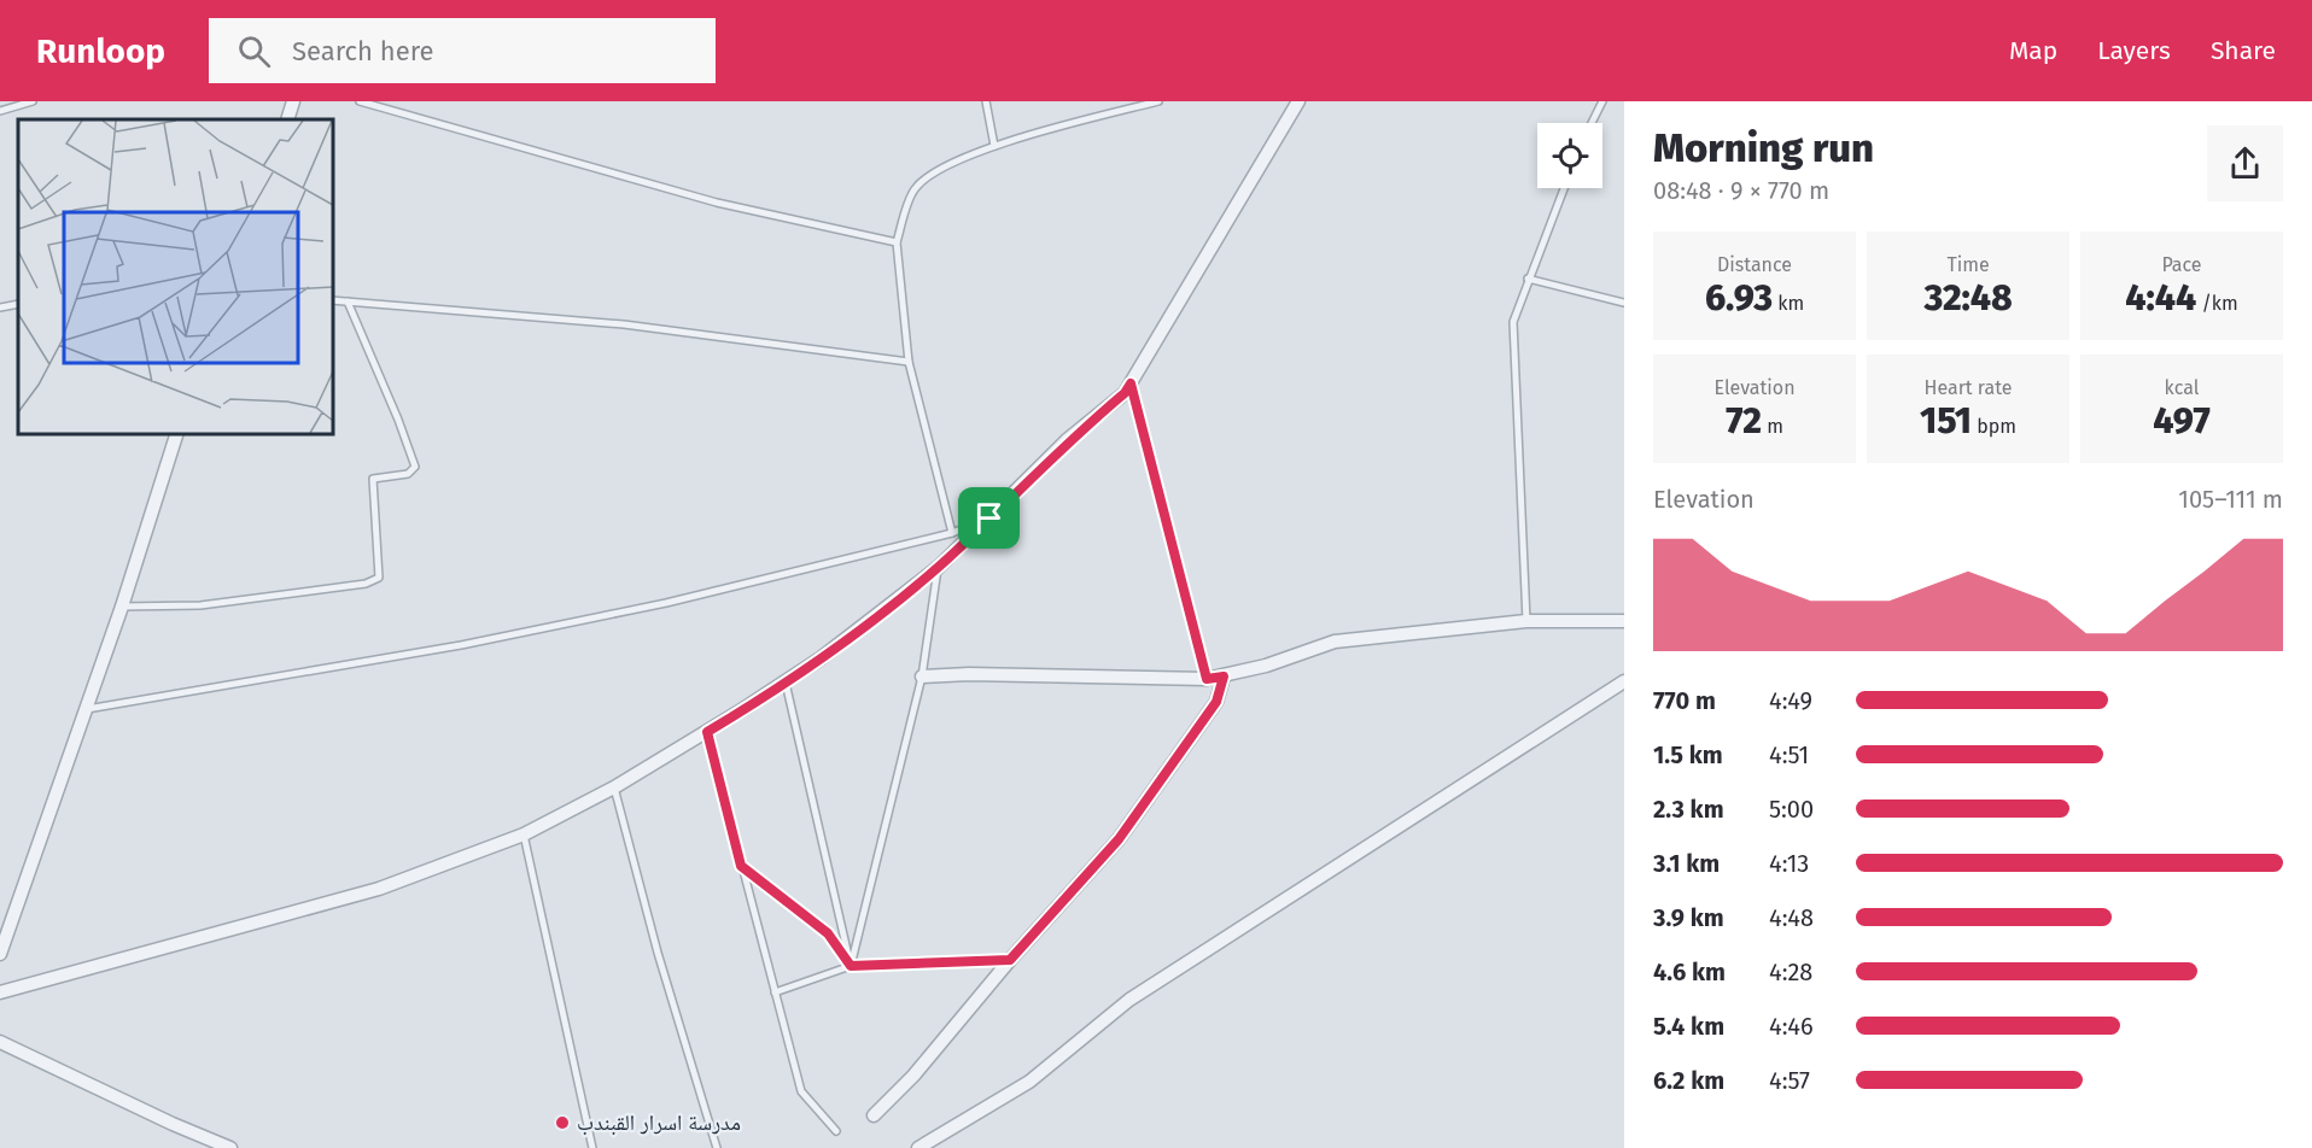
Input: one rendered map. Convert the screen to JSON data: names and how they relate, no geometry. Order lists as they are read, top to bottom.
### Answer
{
  "places": ["مدرسة اسرار القبندب"],
  "page": {
    "header": "Runloop",
    "search": "Search here",
    "nav": ["Map", "Layers", "Share"],
    "heading": ["Morning run", "08:48 · 9 × 770 m"],
    "stats": [
      ["Distance", "6.93 km"],
      ["Time", "32:48"],
      ["Pace", "4:44 /km"],
      ["Elevation", "72 m"],
      ["Heart rate", "151 bpm"],
      ["kcal", "497"]
    ],
    "chart": ["Elevation", "105–111 m"],
    "list": [
      {
        "name": "770 m",
        "note": "4:49"
      },
      {
        "name": "1.5 km",
        "note": "4:51"
      },
      {
        "name": "2.3 km",
        "note": "5:00"
      },
      {
        "name": "3.1 km",
        "note": "4:13"
      },
      {
        "name": "3.9 km",
        "note": "4:48"
      },
      {
        "name": "4.6 km",
        "note": "4:28"
      },
      {
        "name": "5.4 km",
        "note": "4:46"
      },
      {
        "name": "6.2 km",
        "note": "4:57"
      }
    ]
  }
}
